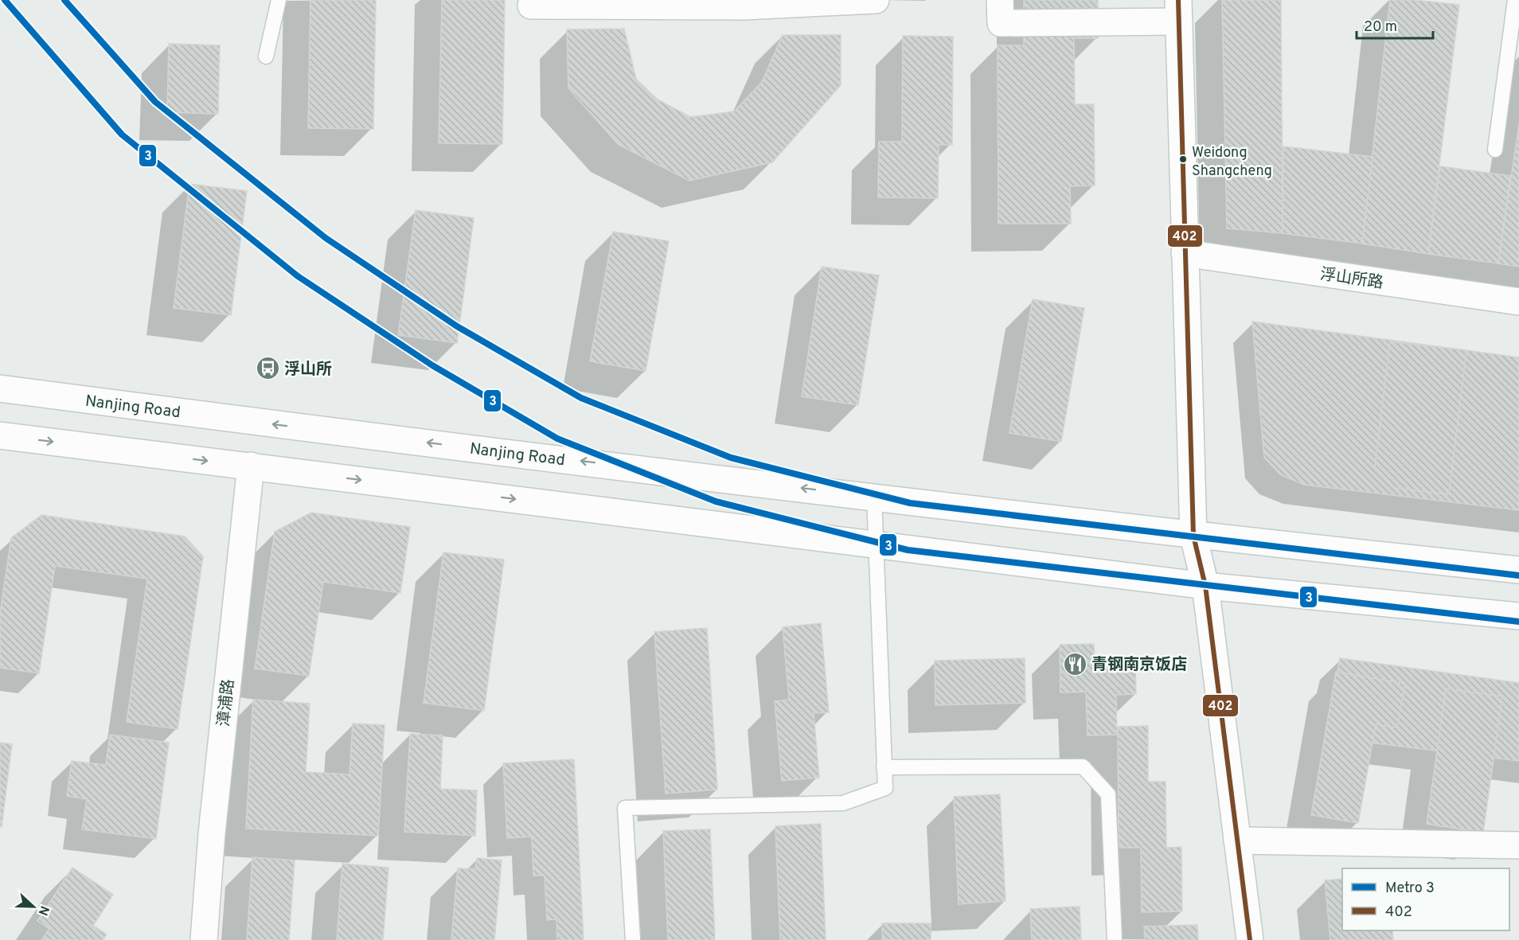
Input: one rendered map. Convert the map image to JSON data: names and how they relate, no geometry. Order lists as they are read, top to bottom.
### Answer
{
  "streets": {
    "main road": ["浮山所路", "Nanjing Road", "漳浦路"]
  },
  "places": {
    "other": ["Weidong Shangcheng"],
    "bus stop": ["浮山所"],
    "restaurant": ["青钢南京饭店"]
  },
  "lines": ["metro line 3", "transit line 402"],
  "legend": ["Metro 3", "402"],
  "scale_bar": "20 m",
  "north": "right"
}
